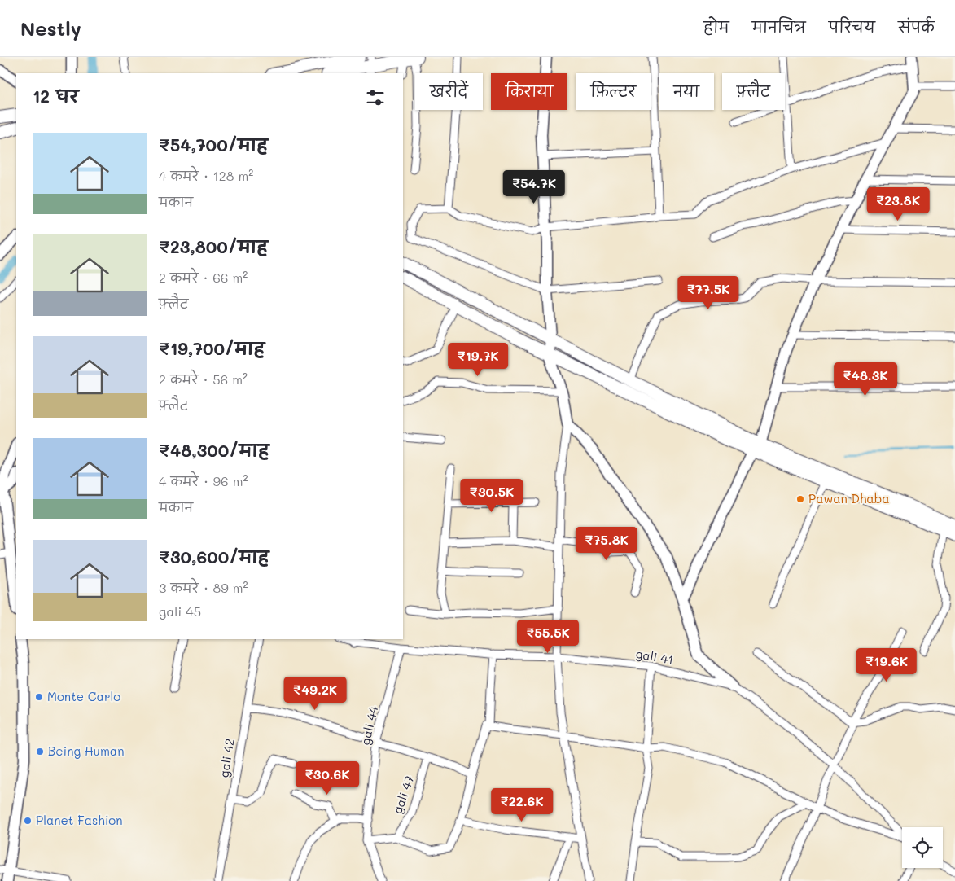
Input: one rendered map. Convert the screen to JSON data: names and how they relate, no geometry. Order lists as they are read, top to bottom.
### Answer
{
  "streets": {
    "street": [
      "gali 41",
      "gali 44",
      "gali 42",
      "gali 47"
    ]
  },
  "crossings": [
    ["gali 41", "gali 44"]
  ],
  "places": [
    "Pawan Dhaba",
    "Monte Carlo",
    "Being Human",
    "Planet Fashion"
  ],
  "page": {
    "header": "Nestly",
    "nav": [
      "होम",
      "मानचित्र",
      "परिचय",
      "संपर्क"
    ],
    "chip": [
      "खरीदें",
      "किराया",
      "फ़िल्टर",
      "नया",
      "फ़्लैट"
    ],
    "heading": "12 घर",
    "list": [
      {
        "name": "₹54,700/माह",
        "note": "4 कमरे · 128 m² · मकान"
      },
      {
        "name": "₹23,800/माह",
        "note": "2 कमरे · 66 m² · फ़्लैट"
      },
      {
        "name": "₹19,700/माह",
        "note": "2 कमरे · 56 m² · फ़्लैट"
      },
      {
        "name": "₹48,300/माह",
        "note": "4 कमरे · 96 m² · मकान"
      },
      {
        "name": "₹30,600/माह",
        "note": "3 कमरे · 89 m² · gali 45"
      }
    ],
    "price": [
      "₹54.7K",
      "₹23.8K",
      "₹77.5K",
      "₹19.7K",
      "₹48.3K",
      "₹30.5K",
      "₹75.8K",
      "₹55.5K",
      "₹19.6K",
      "₹49.2K",
      "₹30.6K",
      "₹22.6K"
    ]
  }
}
